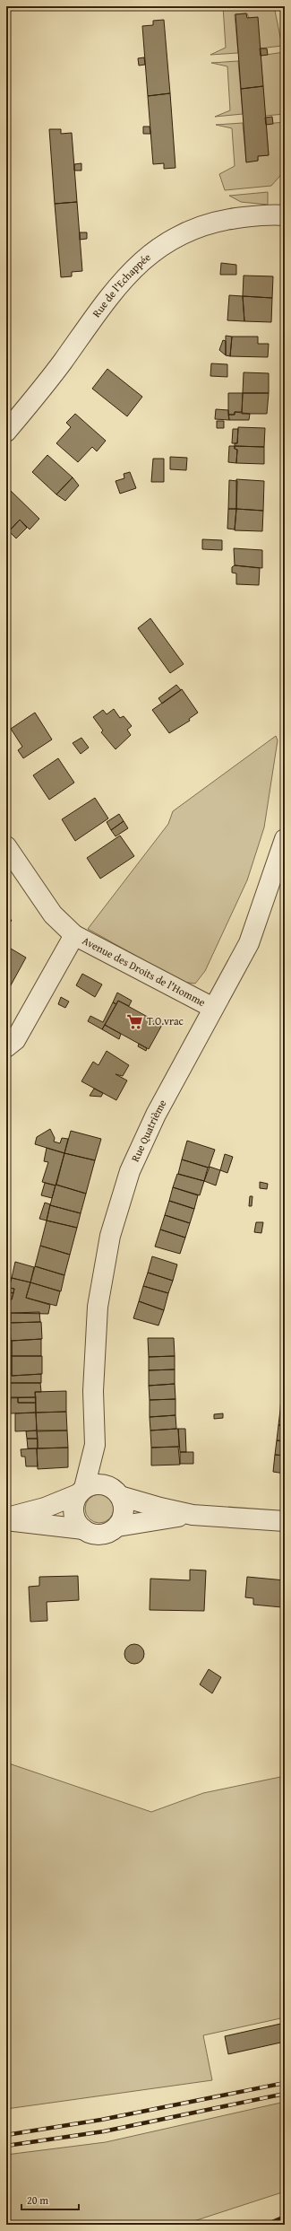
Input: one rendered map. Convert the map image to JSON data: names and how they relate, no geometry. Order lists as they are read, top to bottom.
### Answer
{
  "streets": {
    "street": ["Rue de l'Echappée", "Avenue des Droits de l'Homme", "Rue Quatrième"]
  },
  "crossings": [
    ["Avenue des Droits de l'Homme", "Rue Quatrième"]
  ],
  "places": {
    "supermarket": ["T.O.vrac"]
  },
  "scale_bar": "20 m"
}
